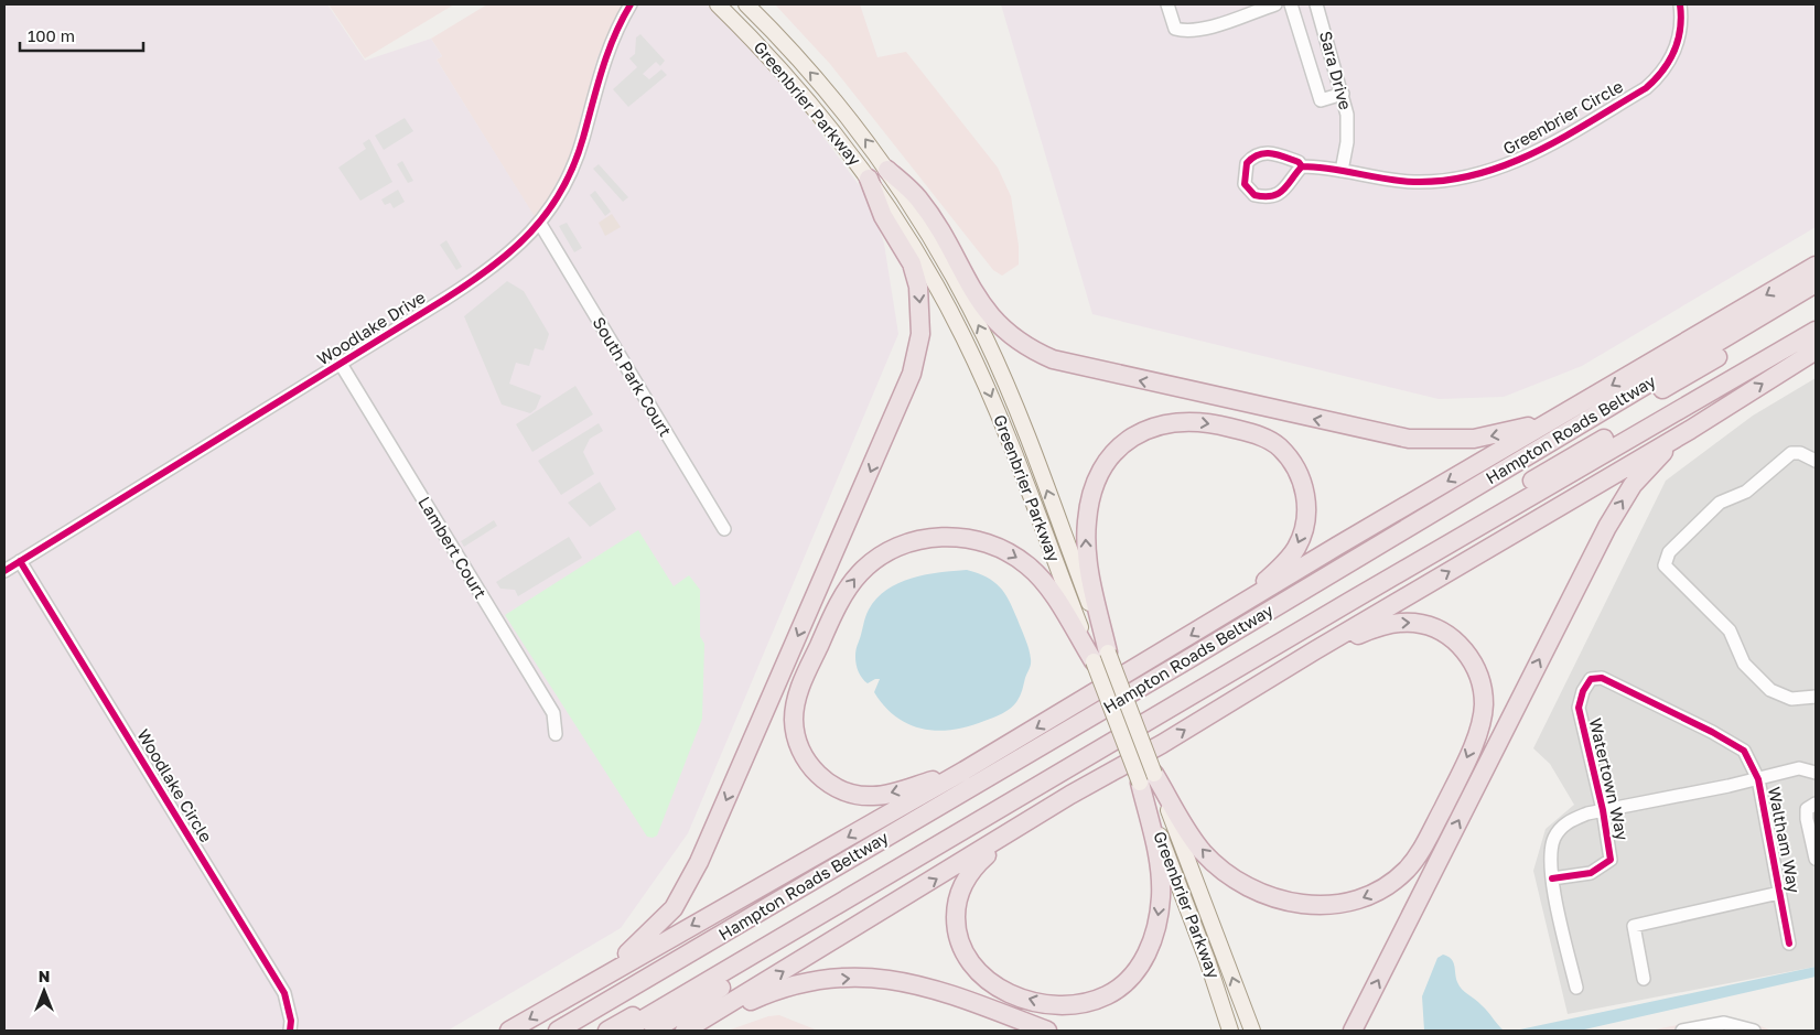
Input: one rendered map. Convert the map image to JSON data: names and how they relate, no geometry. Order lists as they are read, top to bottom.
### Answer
{
  "streets": {
    "highway": ["Hampton Roads Beltway"],
    "main road": ["Greenbrier Parkway"],
    "street": [
      "Sara Drive",
      "Greenbrier Circle",
      "Woodlake Drive",
      "South Park Court",
      "Lambert Court",
      "Watertown Way",
      "Woodlake Circle",
      "Waltham Way"
    ]
  },
  "crossings": [
    ["Sara Drive", "Greenbrier Circle"],
    ["Woodlake Drive", "South Park Court"],
    ["Woodlake Drive", "Lambert Court"],
    ["Woodlake Drive", "Woodlake Circle"],
    ["Watertown Way", "Waltham Way"]
  ],
  "scale_bar": "100 m",
  "north": "top"
}
